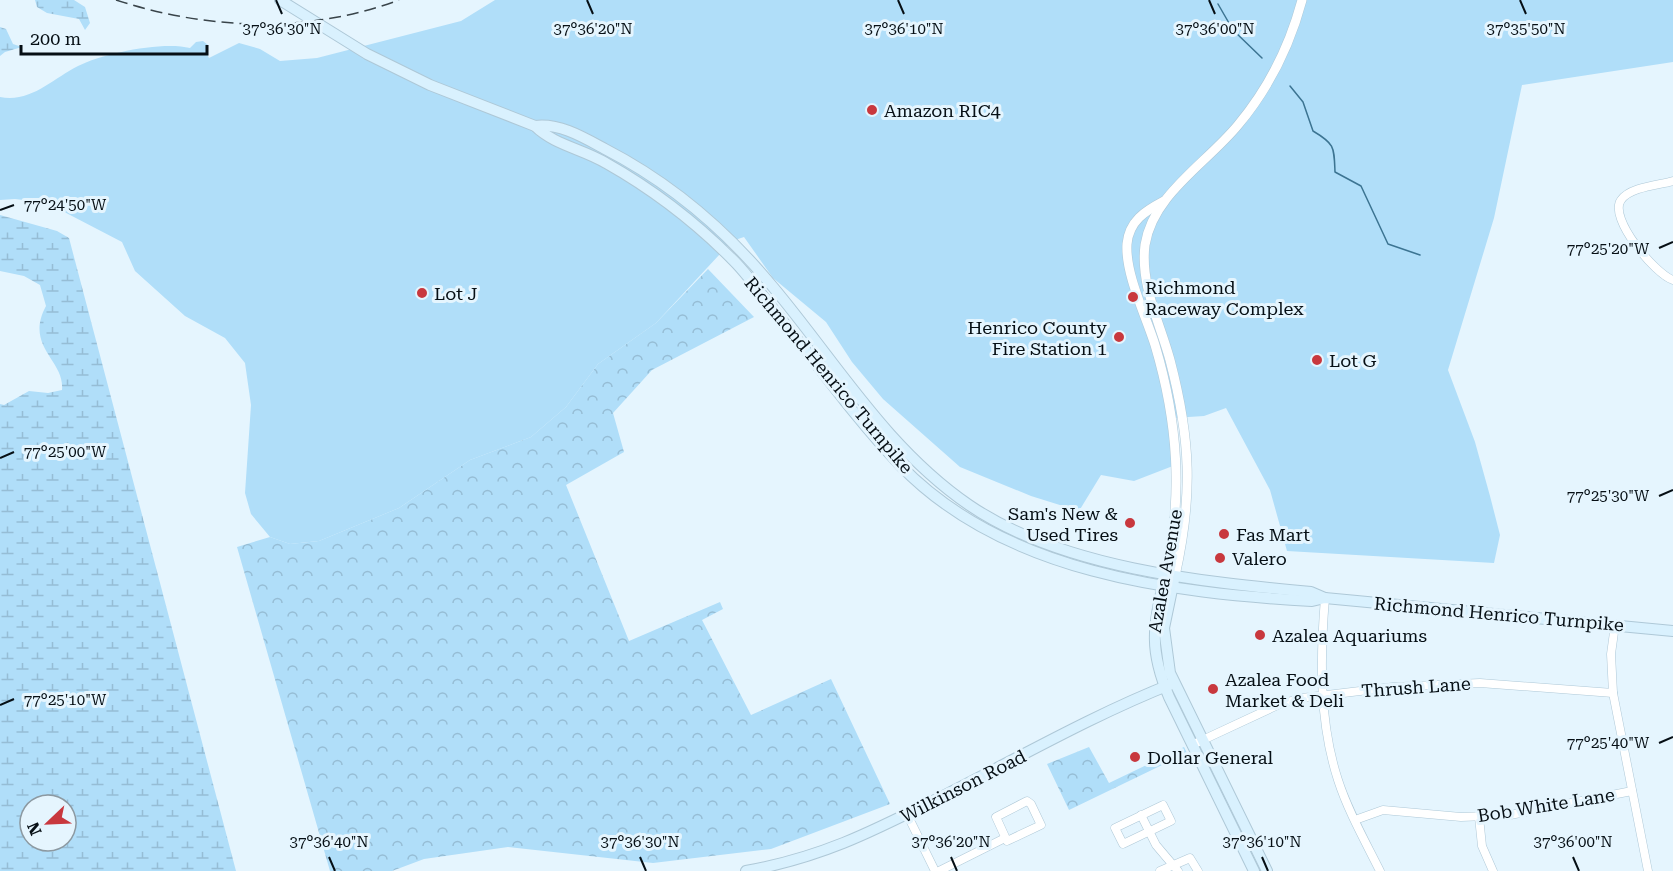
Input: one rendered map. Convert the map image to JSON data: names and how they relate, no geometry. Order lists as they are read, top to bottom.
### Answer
{
  "streets": {
    "main road": ["Richmond Henrico Turnpike", "Azalea Avenue", "Wilkinson Road"],
    "street": ["Thrush Lane", "Bob White Lane"]
  },
  "crossings": [
    ["Richmond Henrico Turnpike", "Azalea Avenue"],
    ["Azalea Avenue", "Thrush Lane"],
    ["Azalea Avenue", "Wilkinson Road"]
  ],
  "places": [
    "Amazon RIC4",
    "Lot J",
    "Richmond Raceway Complex",
    "Henrico County Fire Station 1",
    "Lot G",
    "Sam's New & Used Tires",
    "Fas Mart",
    "Valero",
    "Azalea Aquariums",
    "Azalea Food Market & Deli",
    "Dollar General"
  ],
  "scale_bar": "200 m",
  "north": "bottom left",
  "coordinates": [
    "37°36'30\"N",
    "37°36'20\"N",
    "37°36'10\"N",
    "37°36'00\"N",
    "37°35'50\"N",
    "77°24'50\"W",
    "77°25'20\"W",
    "77°25'00\"W",
    "77°25'30\"W",
    "77°25'10\"W",
    "77°25'40\"W",
    "37°36'40\"N"
  ]
}
